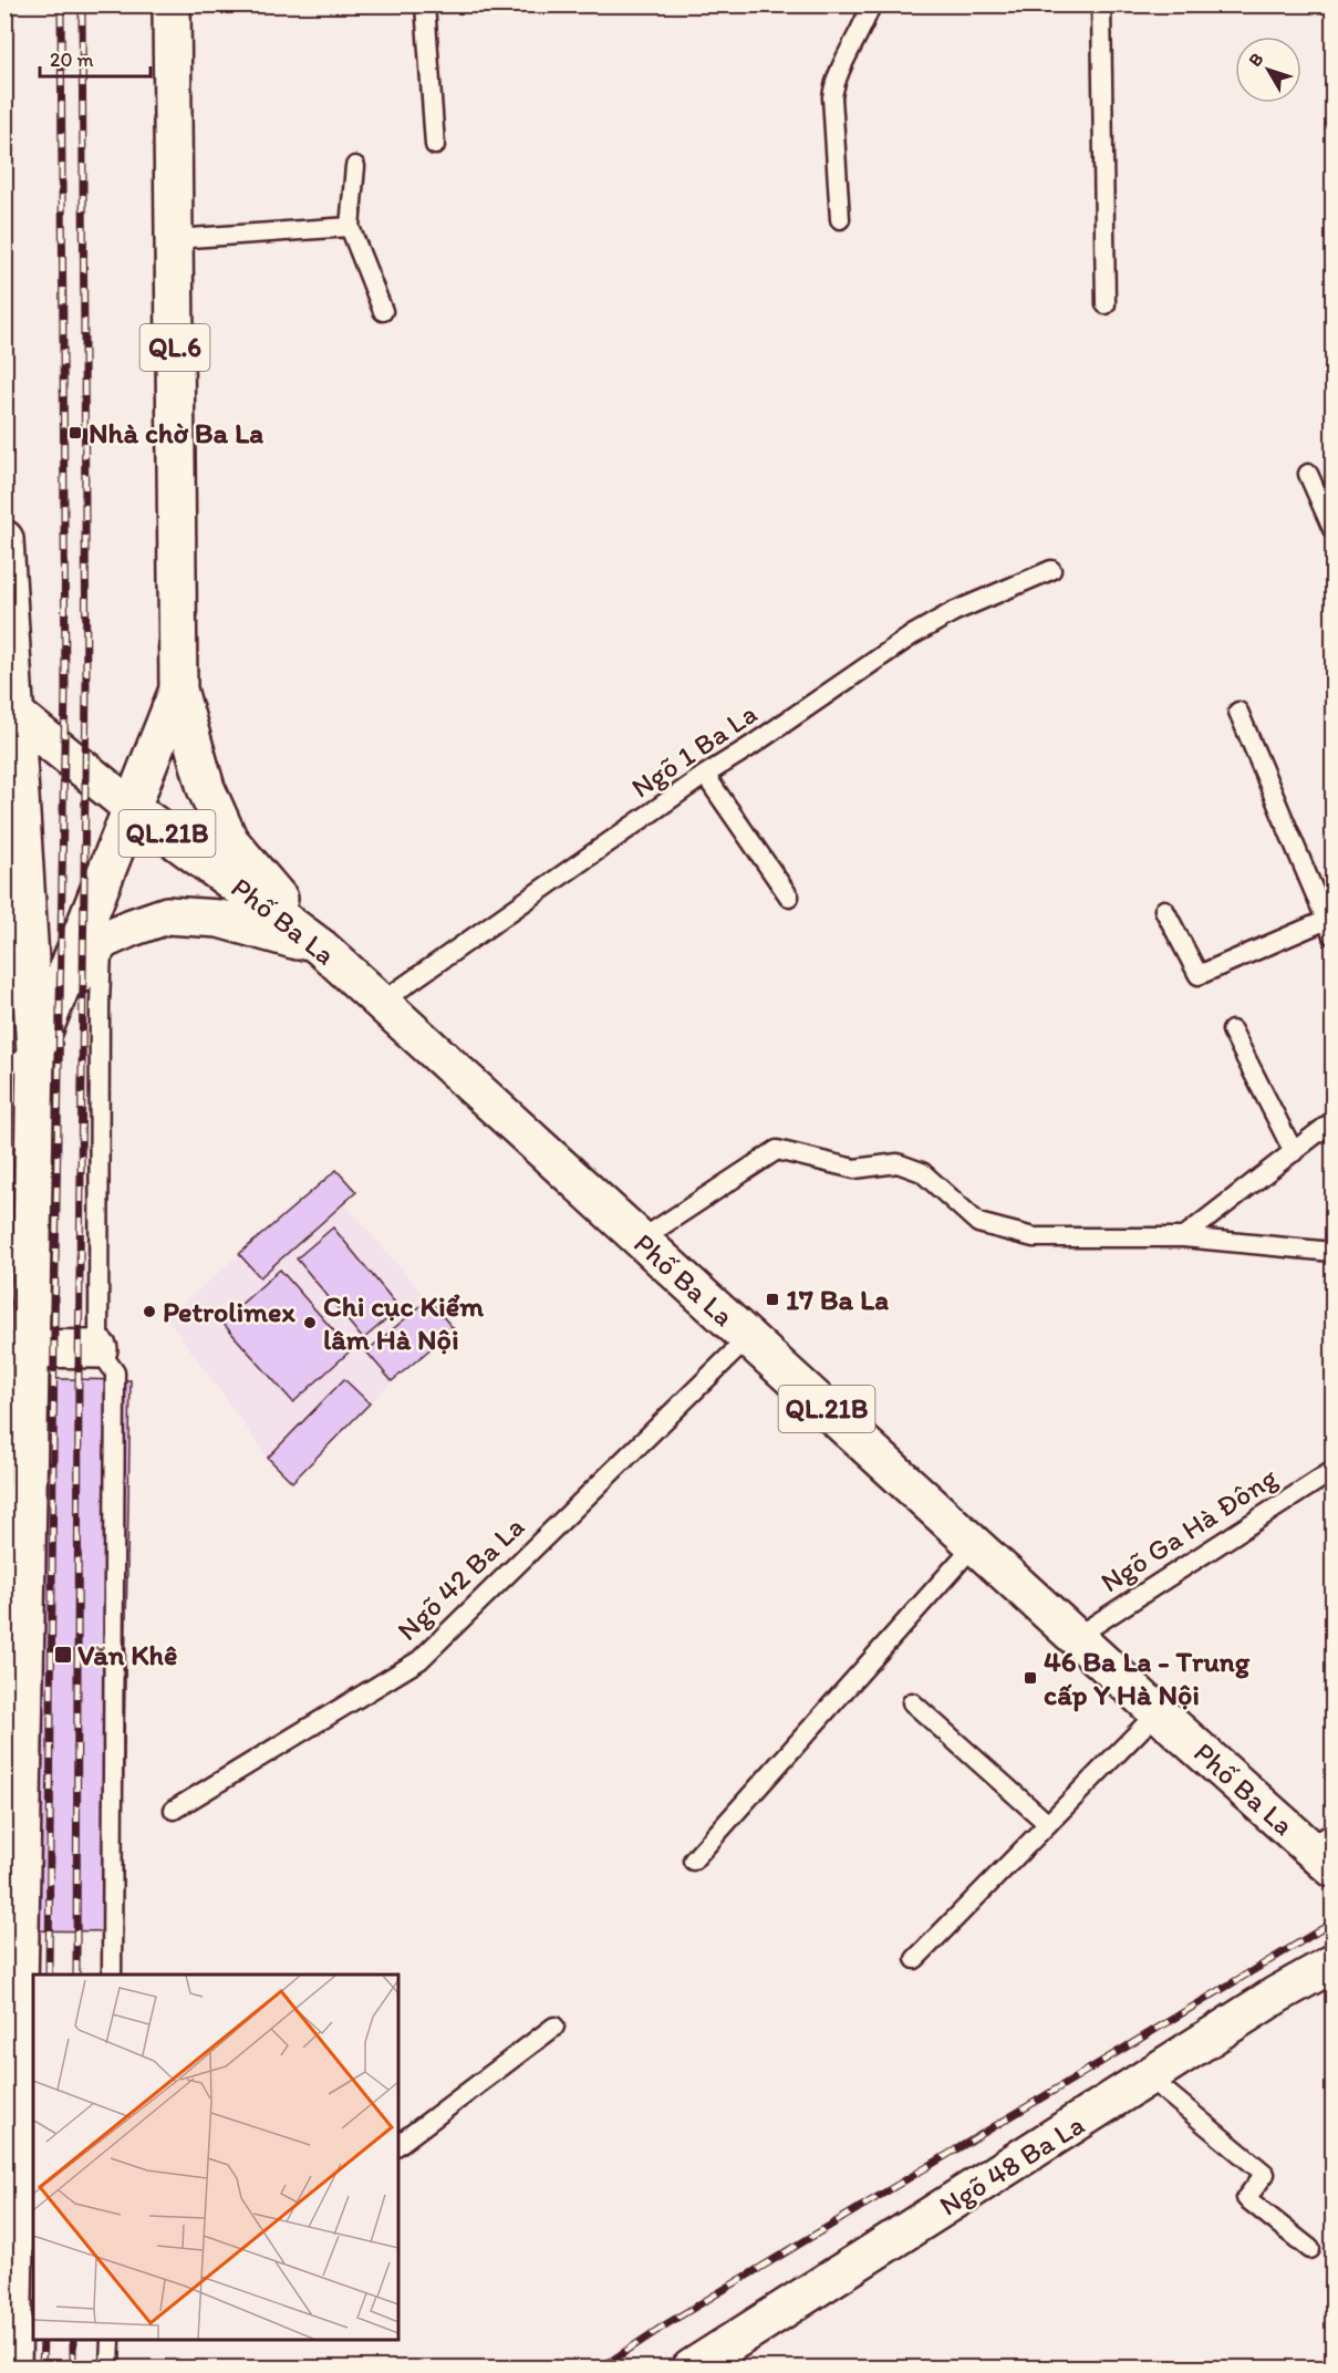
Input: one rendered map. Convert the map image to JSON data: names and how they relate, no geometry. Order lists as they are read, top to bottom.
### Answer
{
  "streets": {
    "main road": [
      "QL.6",
      "QL.21B",
      "Phố Ba La",
      "Ngõ 48 Ba La"
    ],
    "lane": ["Ngõ 1 Ba La", "Ngõ Ga Hà Đông", "Ngõ 42 Ba La"]
  },
  "crossings": [
    ["QL.6", "Phố Ba La"],
    ["Ngõ 1 Ba La", "Phố Ba La"],
    ["Phố Ba La", "Ngõ Ga Hà Đông"],
    ["Phố Ba La", "Ngõ 42 Ba La"]
  ],
  "places": {
    "transit": [
      "Nhà chờ Ba La",
      "17 Ba La",
      "Văn Khê",
      "46 Ba La - Trung cấp Y Hà Nội"
    ],
    "other": ["Petrolimex", "Chi cục Kiểm lâm Hà Nội"]
  },
  "scale_bar": "20 m",
  "north": "top left"
}
